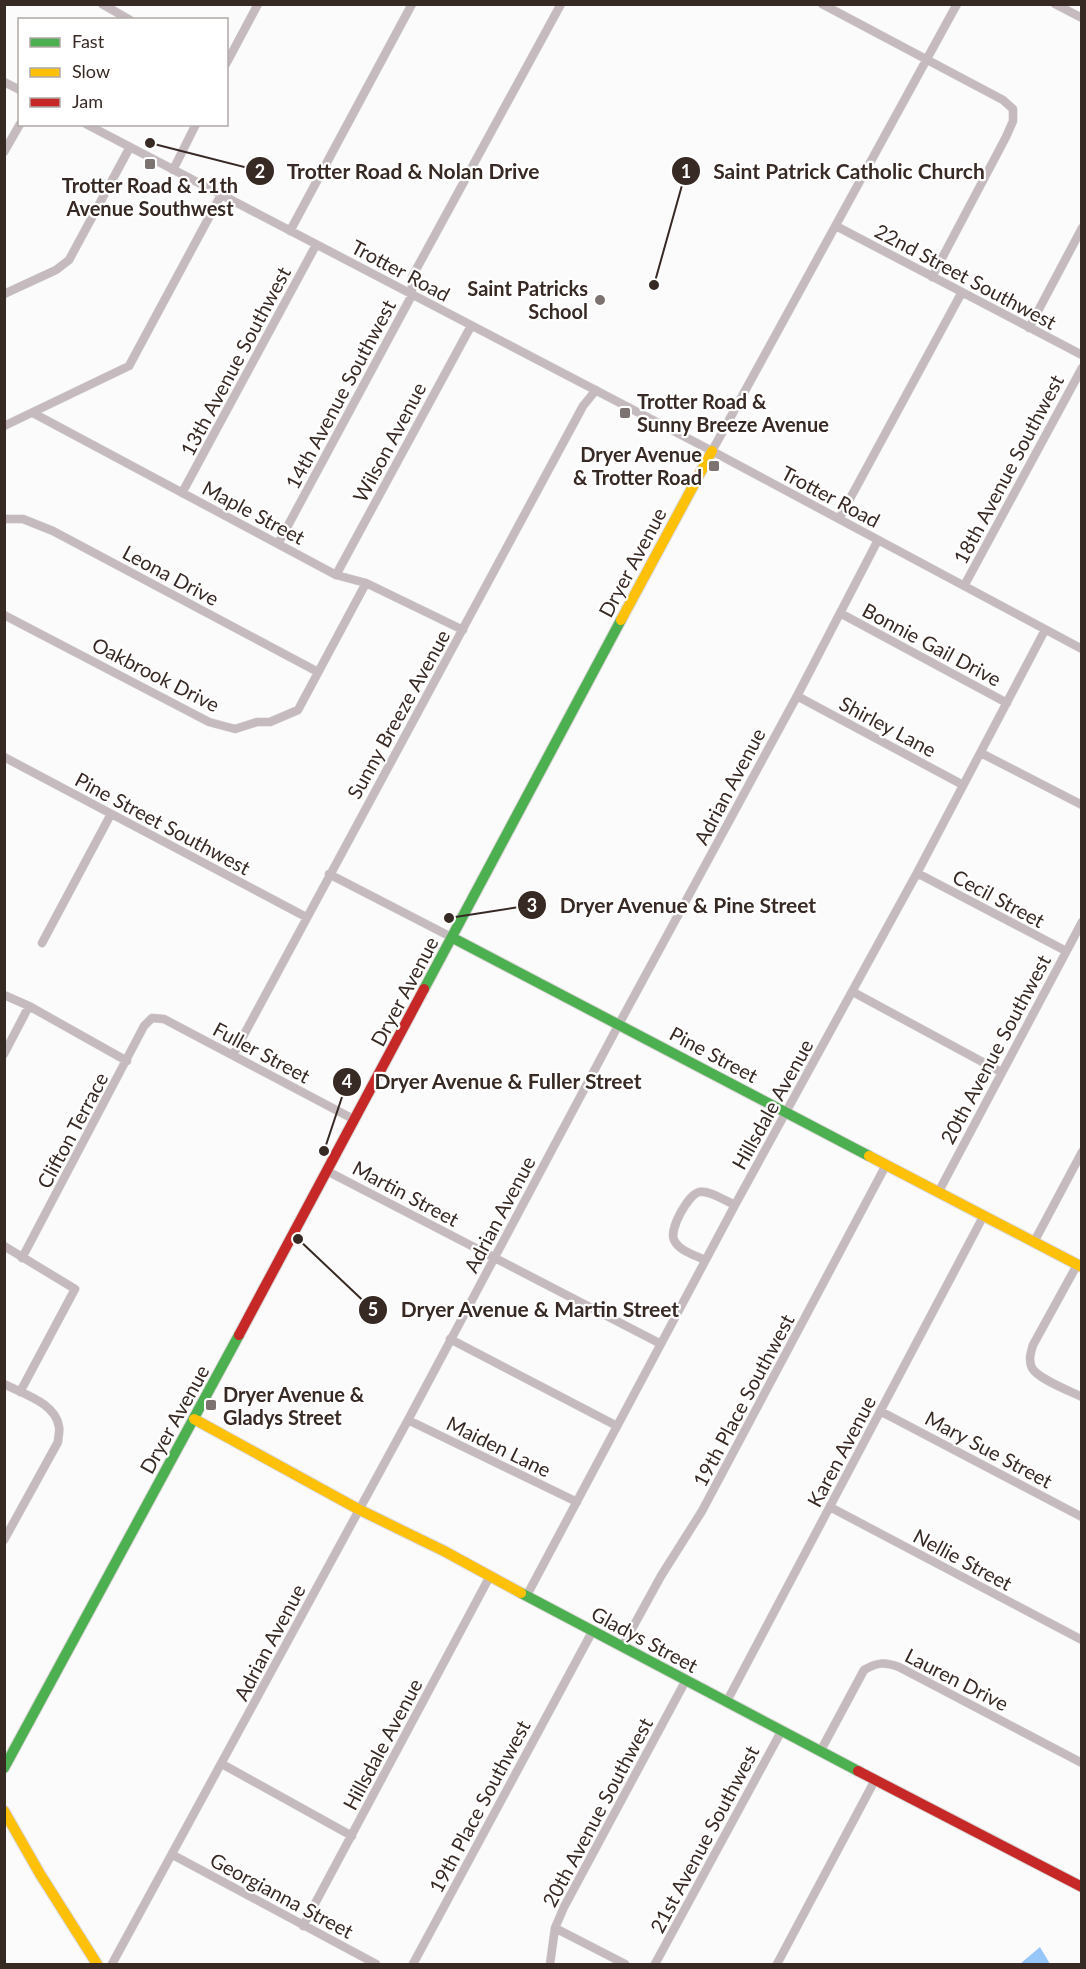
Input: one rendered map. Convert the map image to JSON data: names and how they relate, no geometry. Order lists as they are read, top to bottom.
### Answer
{
  "streets": {
    "street": [
      "Trotter Road",
      "22nd Street Southwest",
      "13th Avenue Southwest",
      "14th Avenue Southwest",
      "Wilson Avenue",
      "18th Avenue Southwest",
      "Maple Street",
      "Dryer Avenue",
      "Leona Drive",
      "Bonnie Gail Drive",
      "Oakbrook Drive",
      "Sunny Breeze Avenue",
      "Shirley Lane",
      "Adrian Avenue",
      "Pine Street Southwest",
      "Cecil Street",
      "20th Avenue Southwest",
      "Fuller Street",
      "Pine Street",
      "Hillsdale Avenue",
      "Clifton Terrace",
      "Martin Street",
      "19th Place Southwest",
      "Maiden Lane",
      "Mary Sue Street",
      "Karen Avenue",
      "Nellie Street",
      "Gladys Street",
      "Lauren Drive",
      "21st Avenue Southwest",
      "Georgianna Street"
    ]
  },
  "crossings": [
    ["Trotter Road", "13th Avenue Southwest"],
    ["Trotter Road", "14th Avenue Southwest"],
    ["Trotter Road", "Wilson Avenue"],
    ["Trotter Road", "18th Avenue Southwest"],
    ["Trotter Road", "Dryer Avenue"],
    ["Trotter Road", "Sunny Breeze Avenue"],
    ["Trotter Road", "Adrian Avenue"],
    ["Trotter Road", "Hillsdale Avenue"],
    ["13th Avenue Southwest", "Maple Street"],
    ["14th Avenue Southwest", "Maple Street"],
    ["Wilson Avenue", "Maple Street"],
    ["Maple Street", "Oakbrook Drive"],
    ["Maple Street", "Sunny Breeze Avenue"],
    ["Dryer Avenue", "Fuller Street"],
    ["Dryer Avenue", "Pine Street"],
    ["Dryer Avenue", "Martin Street"],
    ["Dryer Avenue", "Gladys Street"],
    ["Leona Drive", "Oakbrook Drive"],
    ["Bonnie Gail Drive", "Adrian Avenue"],
    ["Bonnie Gail Drive", "Hillsdale Avenue"],
    ["Sunny Breeze Avenue", "Pine Street Southwest"],
    ["Sunny Breeze Avenue", "Fuller Street"],
    ["Sunny Breeze Avenue", "Pine Street"],
    ["Shirley Lane", "Adrian Avenue"],
    ["Shirley Lane", "Hillsdale Avenue"],
    ["Adrian Avenue", "Pine Street"],
    ["Adrian Avenue", "Martin Street"],
    ["Adrian Avenue", "Maiden Lane"],
    ["Adrian Avenue", "Gladys Street"],
    ["Adrian Avenue", "Georgianna Street"],
    ["Cecil Street", "20th Avenue Southwest"],
    ["Cecil Street", "Hillsdale Avenue"],
    ["20th Avenue Southwest", "Pine Street"],
    ["20th Avenue Southwest", "Gladys Street"],
    ["Fuller Street", "Clifton Terrace"],
    ["Pine Street", "Hillsdale Avenue"],
    ["Pine Street", "19th Place Southwest"],
    ["Pine Street", "Karen Avenue"],
    ["Hillsdale Avenue", "Martin Street"],
    ["Hillsdale Avenue", "Maiden Lane"],
    ["Hillsdale Avenue", "Gladys Street"],
    ["Hillsdale Avenue", "Georgianna Street"],
    ["19th Place Southwest", "Gladys Street"],
    ["Mary Sue Street", "Karen Avenue"],
    ["Karen Avenue", "Nellie Street"],
    ["Karen Avenue", "Gladys Street"],
    ["Gladys Street", "Lauren Drive"],
    ["Gladys Street", "21st Avenue Southwest"]
  ],
  "places": {
    "other": [
      "Trotter Road & Nolan Drive",
      "Saint Patrick Catholic Church",
      "Saint Patricks School",
      "Dryer Avenue & Pine Street",
      "Dryer Avenue & Fuller Street",
      "Dryer Avenue & Martin Street"
    ],
    "transit": [
      "Trotter Road & 11th Avenue Southwest",
      "Trotter Road & Sunny Breeze Avenue",
      "Dryer Avenue & Trotter Road",
      "Dryer Avenue & Gladys Street"
    ]
  },
  "legend": ["Fast", "Slow", "Jam"]
}
